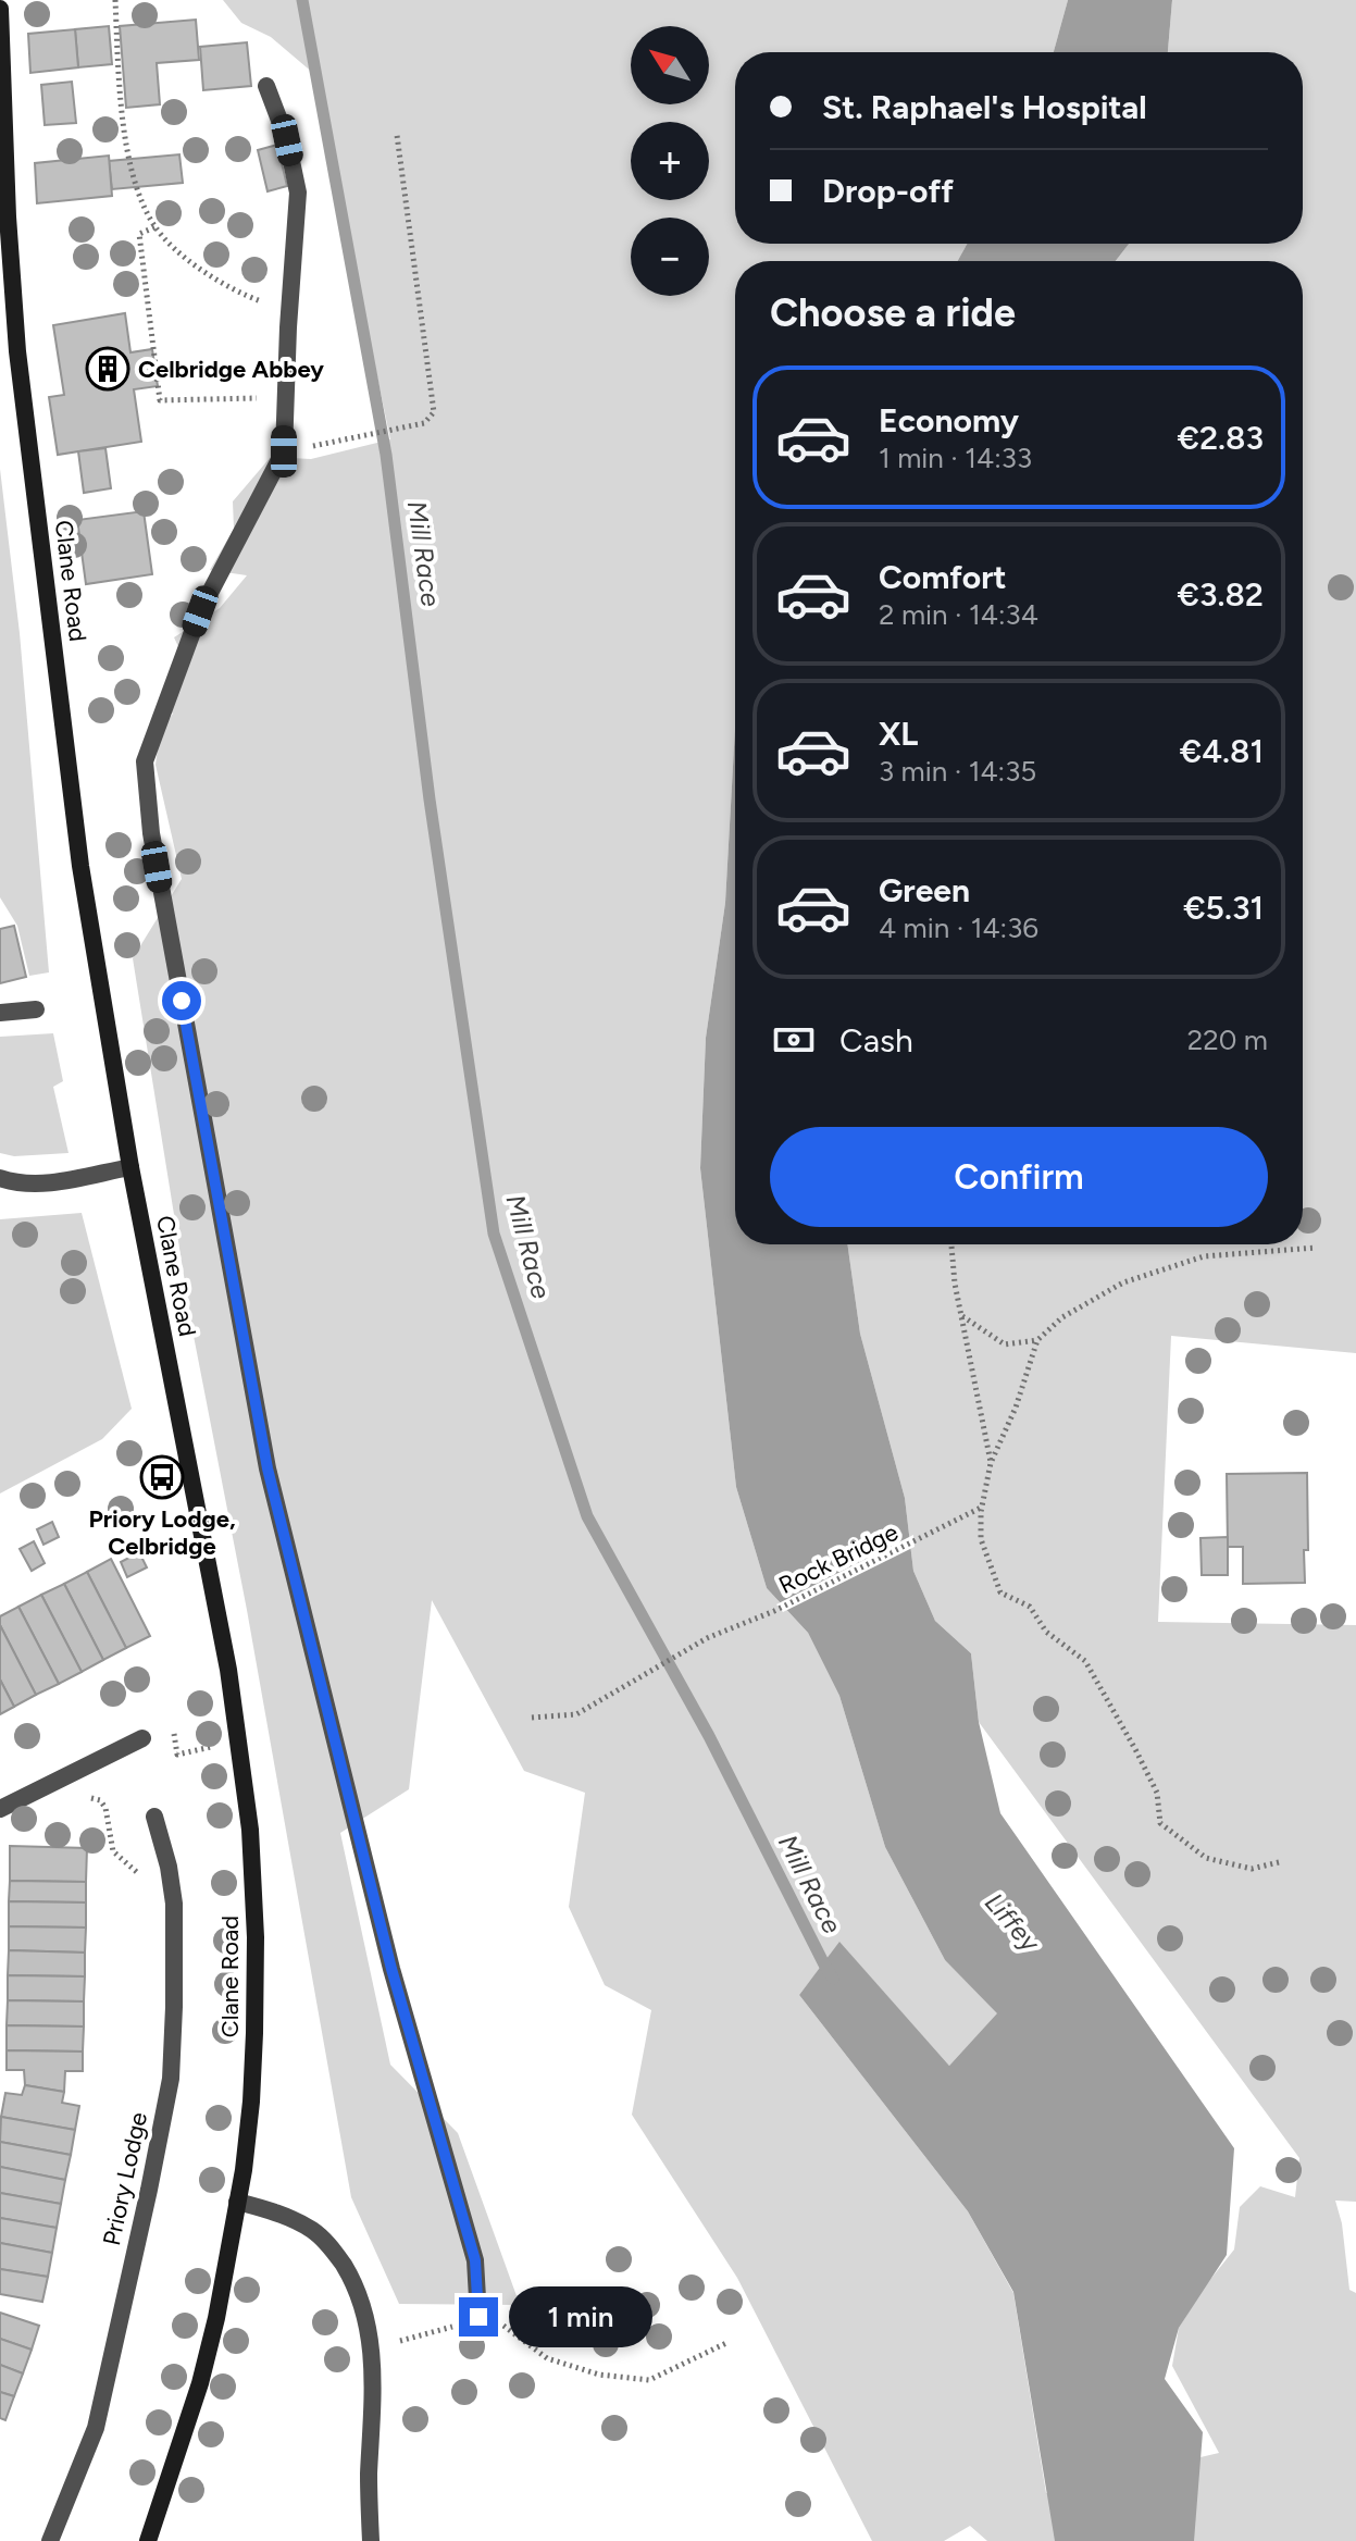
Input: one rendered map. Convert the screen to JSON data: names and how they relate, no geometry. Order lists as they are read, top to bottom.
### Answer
{
  "streets": {
    "main road": ["Clane Road"],
    "street": ["Priory Lodge"],
    "path": ["Rock Bridge"]
  },
  "water": ["Mill Race", "Liffey"],
  "places": {
    "building": ["Celbridge Abbey"],
    "bus stop": ["Priory Lodge, Celbridge"]
  },
  "north": "top left",
  "page": {
    "map_buttons": ["+", "−"],
    "banner": ["St. Raphael's Hospital", "Drop-off"],
    "heading": "Choose a ride",
    "list": [
      {
        "name": "Economy",
        "note": "1 min · 14:33",
        "value": "€2.83"
      },
      {
        "name": "Comfort",
        "note": "2 min · 14:34",
        "value": "€3.82"
      },
      {
        "name": "XL",
        "note": "3 min · 14:35",
        "value": "€4.81"
      },
      {
        "name": "Green",
        "note": "4 min · 14:36",
        "value": "€5.31"
      }
    ],
    "pay": ["Cash", "220 m"],
    "buttons": "Confirm",
    "bubble": "1 min"
  }
}
